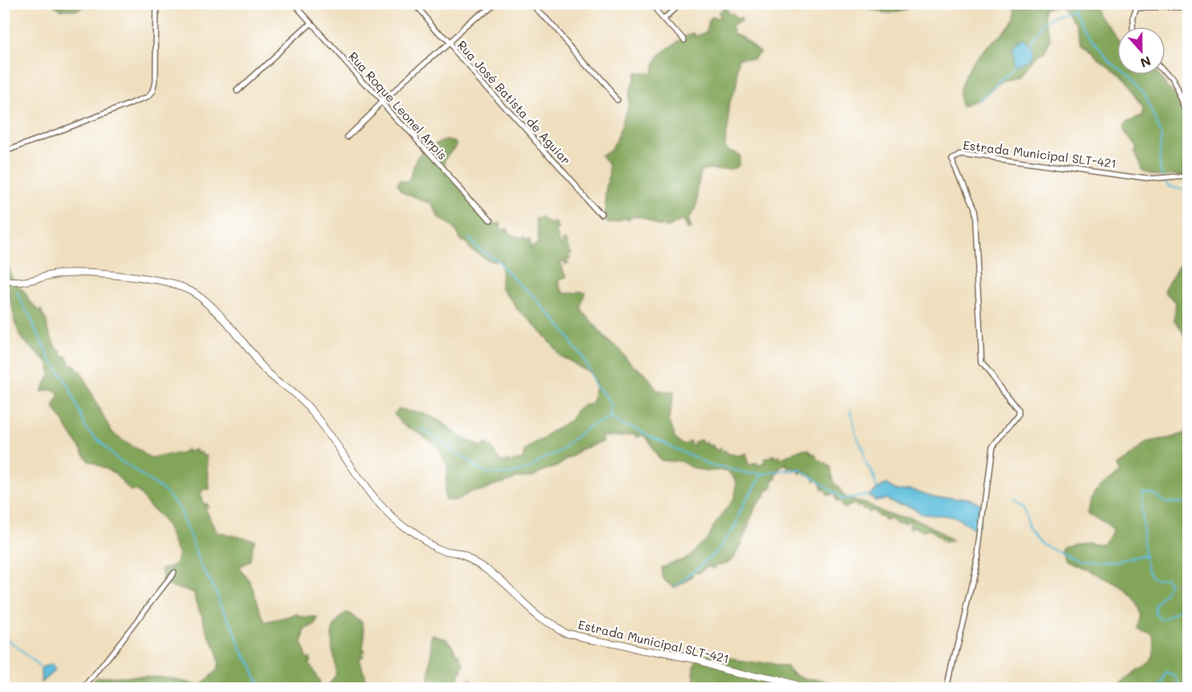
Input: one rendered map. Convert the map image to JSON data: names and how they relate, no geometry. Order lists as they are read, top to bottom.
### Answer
{
  "streets": {
    "street": ["Rua José Batista de Aguiar", "Rua Roque Leonel Arpis", "Estrada Municipal SLT-421"]
  },
  "north": "bottom"
}
